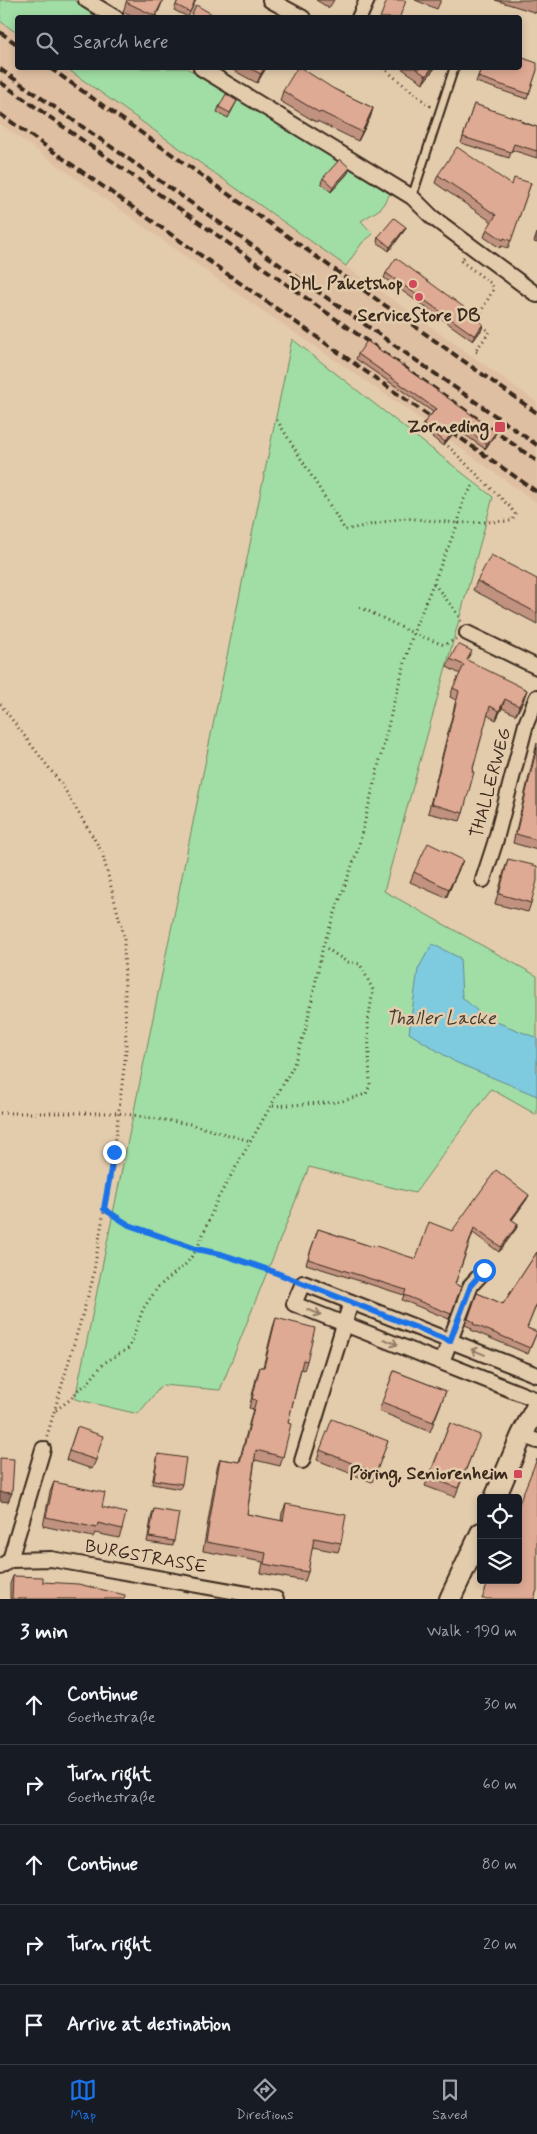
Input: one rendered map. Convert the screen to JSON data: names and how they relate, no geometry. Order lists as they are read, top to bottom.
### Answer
{
  "streets": {
    "street": ["THALLERWEG", "BURGSTRASSE"]
  },
  "water": ["Thaller Lacke"],
  "places": {
    "other": ["DHL Paketshop", "ServiceStore DB"],
    "transit": ["Zorneding", "Pöring, Seniorenheim"]
  },
  "page": {
    "search": "Search here",
    "heading": ["3 min", "Walk · 190 m"],
    "list": [
      ["Continue", "Goethestraße", "30 m"],
      ["Turn right", "Goethestraße", "60 m"],
      ["Continue", "80 m"],
      ["Turn right", "20 m"],
      "Arrive at destination"
    ],
    "nav": ["Map", "Directions", "Saved"]
  }
}
